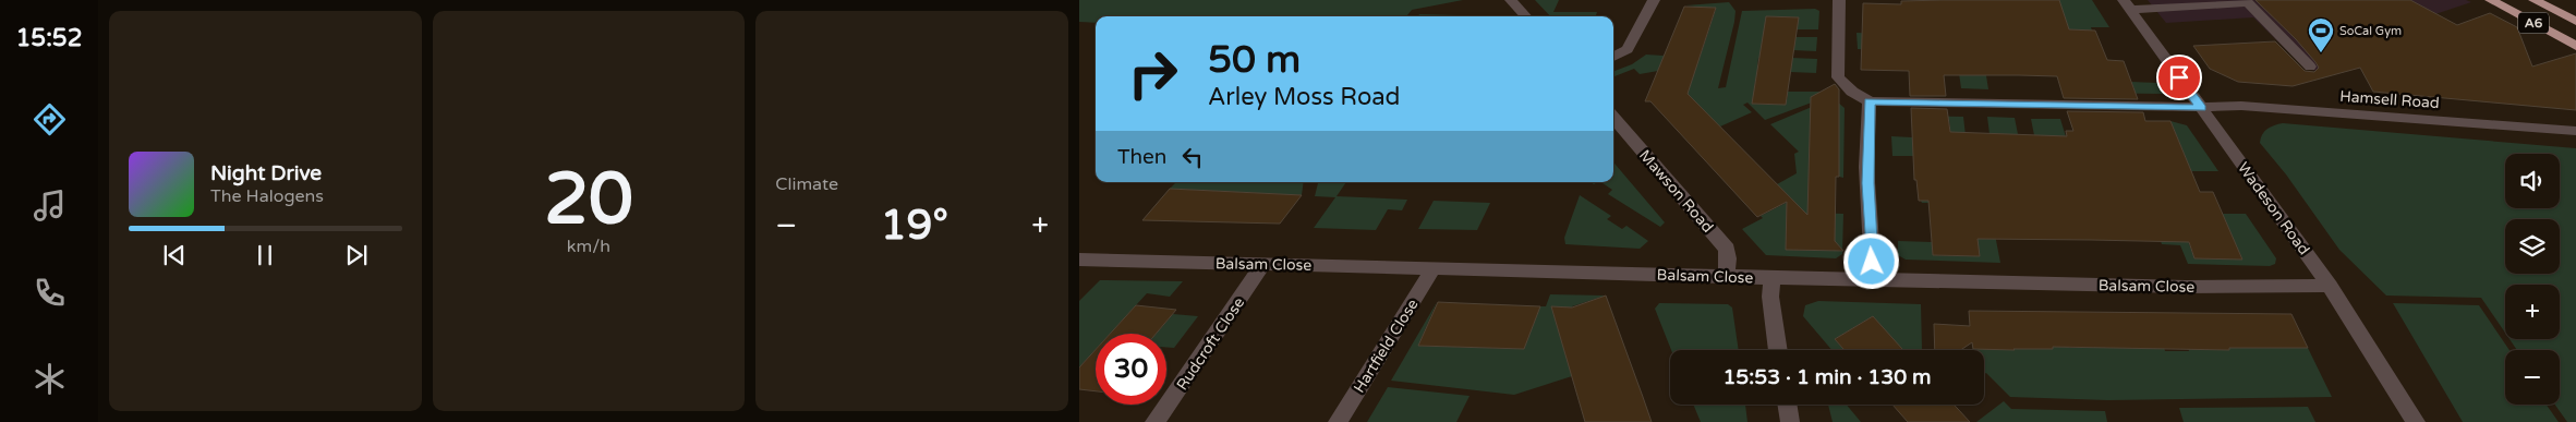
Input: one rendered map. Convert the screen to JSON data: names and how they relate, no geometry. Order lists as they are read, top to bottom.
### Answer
{
  "streets": {
    "highway": ["A6"],
    "street": [
      "Hamsell Road",
      "Mawson Road",
      "Wadeson Road",
      "Balsam Close",
      "Rudcroft Close",
      "Hartfield Close"
    ]
  },
  "crossings": [
    ["Hamsell Road", "Wadeson Road"],
    ["Mawson Road", "Balsam Close"],
    ["Wadeson Road", "Balsam Close"],
    ["Balsam Close", "Rudcroft Close"],
    ["Balsam Close", "Hartfield Close"]
  ],
  "places": {
    "sports": ["SoCal Gym"]
  },
  "page": {
    "tabs": "15:52",
    "tile": [
      ["20", "km/h"],
      "Climate"
    ],
    "turn": ["50 m", "Arley Moss Road"],
    "then": "Then",
    "song": ["Night Drive", "The Halogens"],
    "map_buttons": ["+", "−"],
    "heat": ["−", "19°", "+"],
    "limit": "30",
    "trip": "15:53 · 1 min · 130 m"
  }
}
